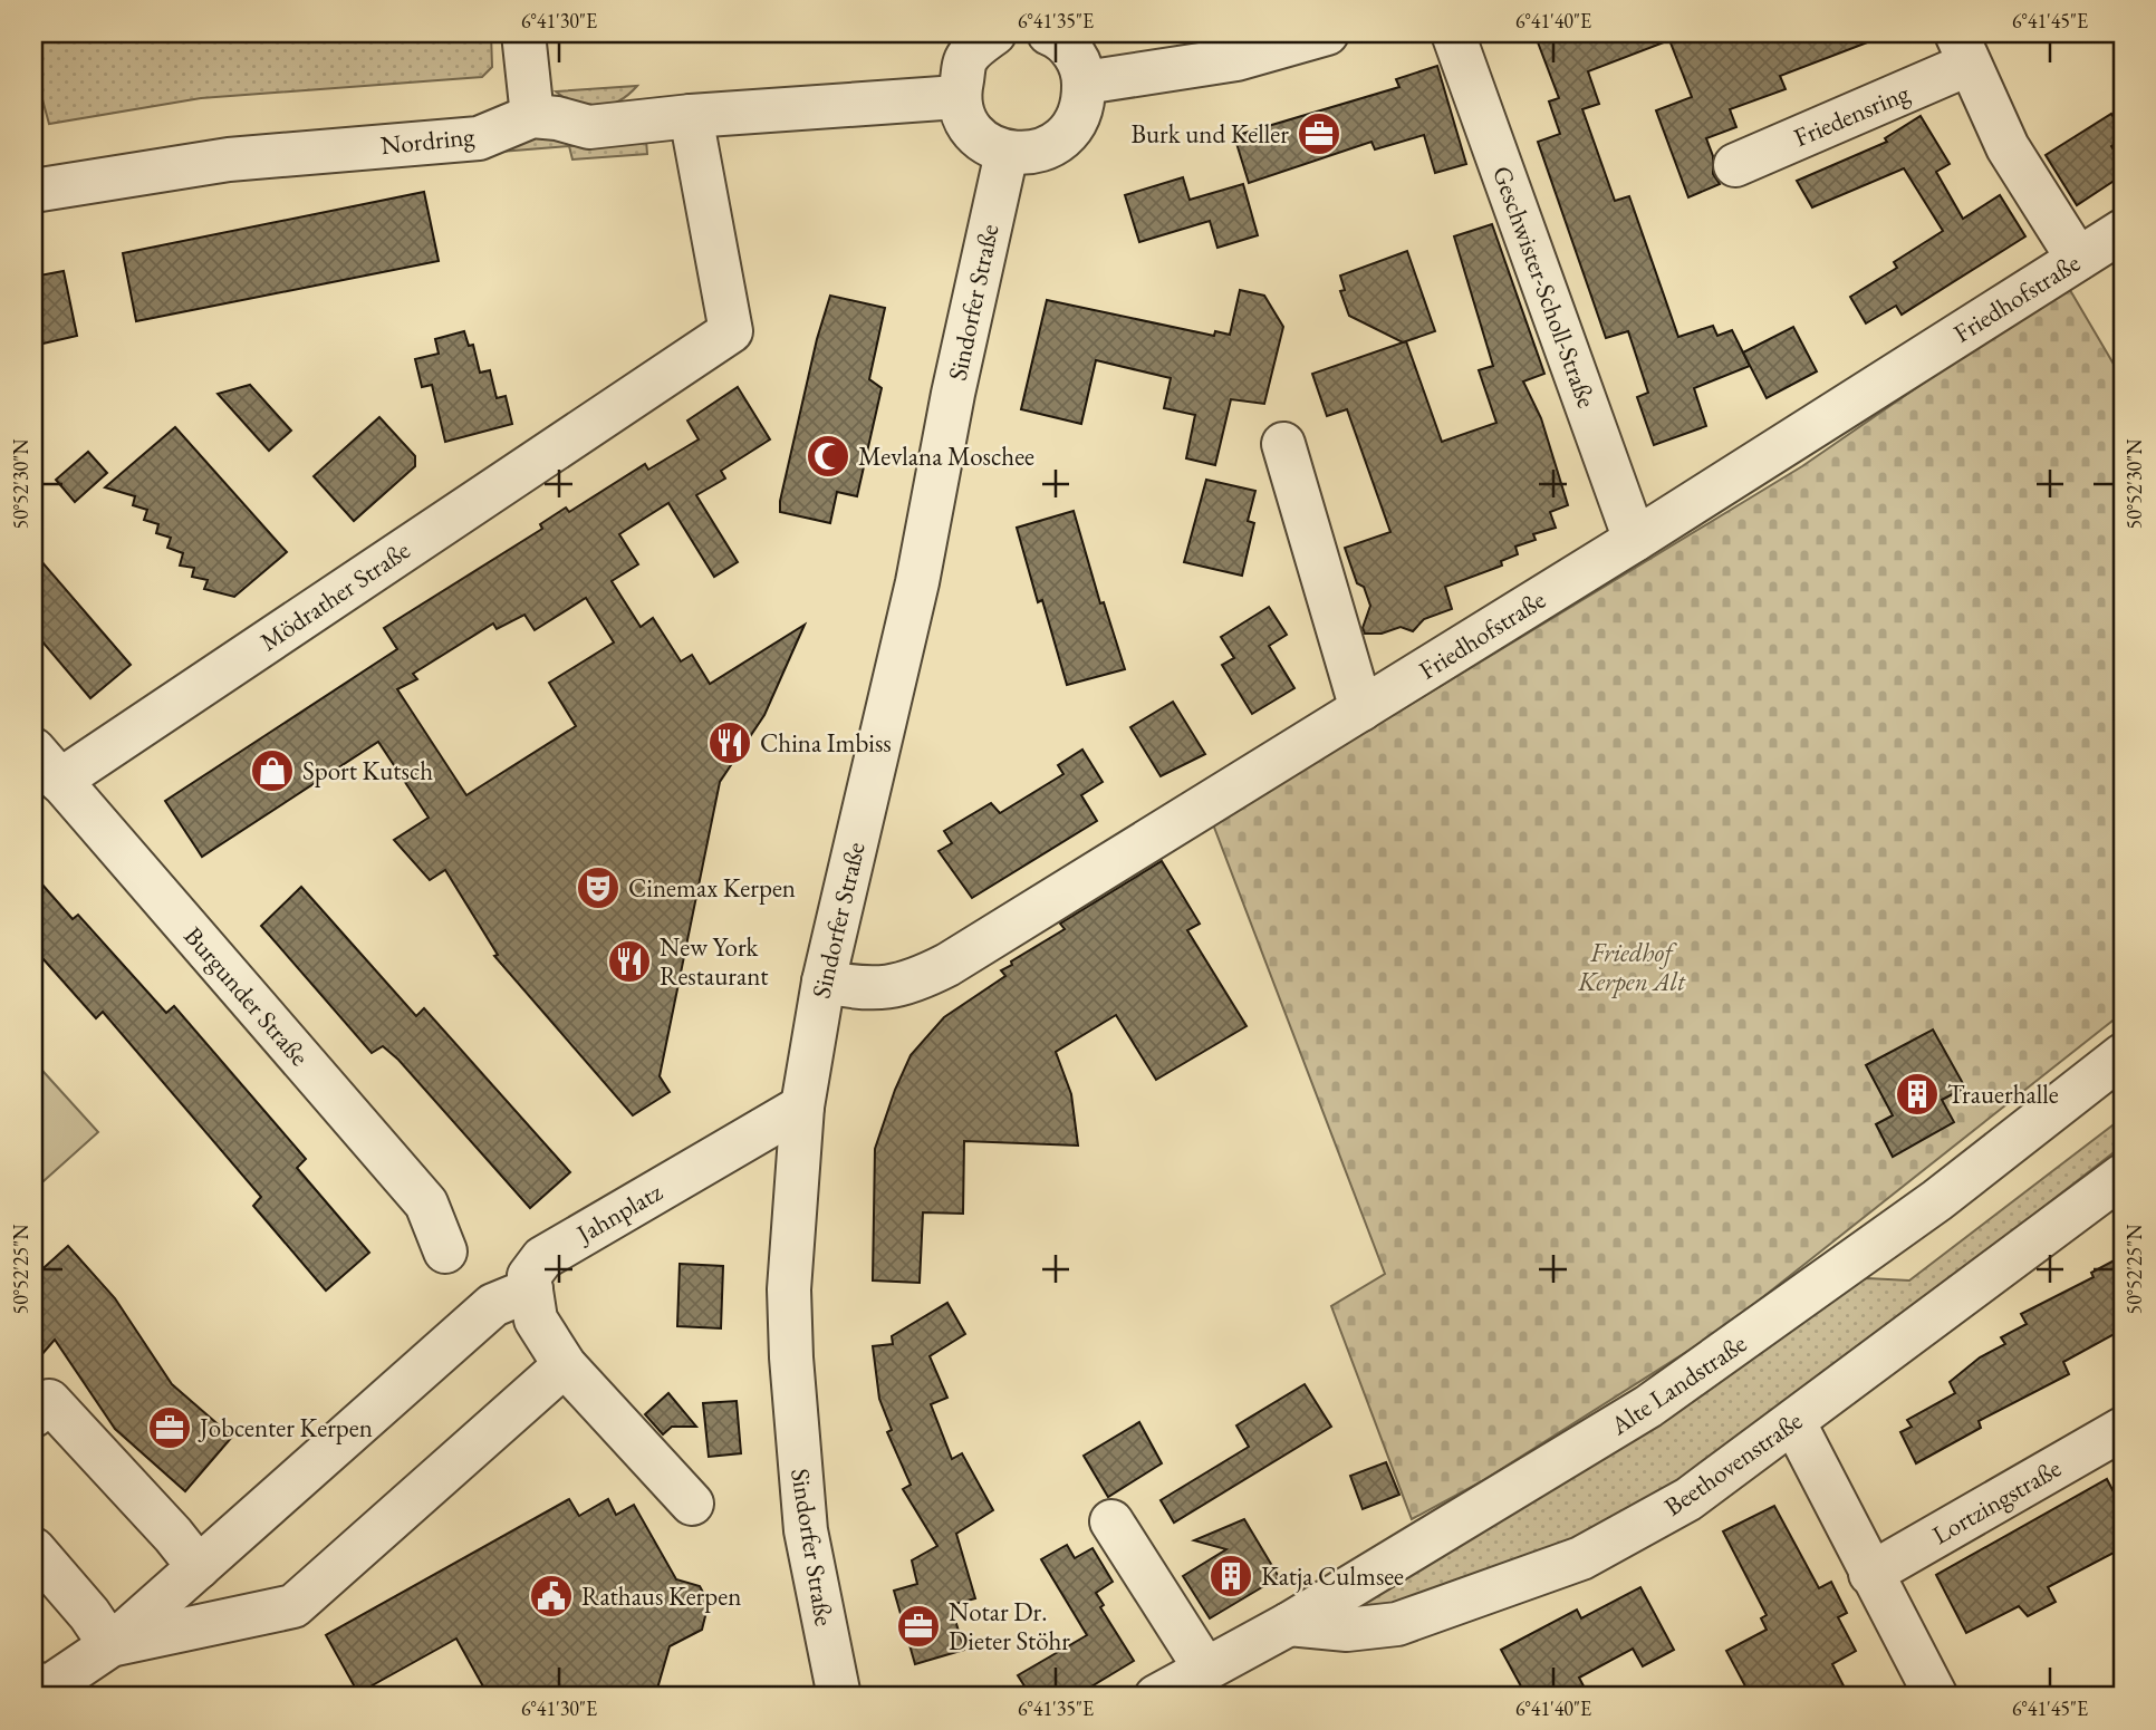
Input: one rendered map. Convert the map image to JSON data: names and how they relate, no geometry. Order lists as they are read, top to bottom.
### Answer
{
  "streets": {
    "street": [
      "Friedensring",
      "Nordring",
      "Geschwister-Scholl-Straße",
      "Friedhofstraße",
      "Sindorfer Straße",
      "Mödrather Straße",
      "Burgunder Straße",
      "Jahnplatz",
      "Alte Landstraße",
      "Beethovenstraße",
      "Lortzingstraße"
    ]
  },
  "crossings": [
    ["Friedensring", "Friedhofstraße"],
    ["Geschwister-Scholl-Straße", "Friedhofstraße"],
    ["Friedhofstraße", "Sindorfer Straße"],
    ["Sindorfer Straße", "Jahnplatz"],
    ["Mödrather Straße", "Burgunder Straße"],
    ["Alte Landstraße", "Beethovenstraße"]
  ],
  "parks": ["Friedhof Kerpen Alt"],
  "places": {
    "office": ["Burk und Keller", "Jobcenter Kerpen", "Notar Dr. Dieter Stöhr"],
    "mosque": ["Mevlana Moschee"],
    "restaurant": ["China Imbiss", "New York Restaurant"],
    "shop": ["Sport Kutsch"],
    "theatre": ["Cinemax Kerpen"],
    "building": ["Trauerhalle", "Katja Culmsee"],
    "public building": ["Rathaus Kerpen"]
  },
  "coordinates": [
    "6°41'30\"E",
    "6°41'35\"E",
    "6°41'40\"E",
    "6°41'45\"E",
    "50°52'30\"N",
    "50°52'25\"N"
  ]
}
